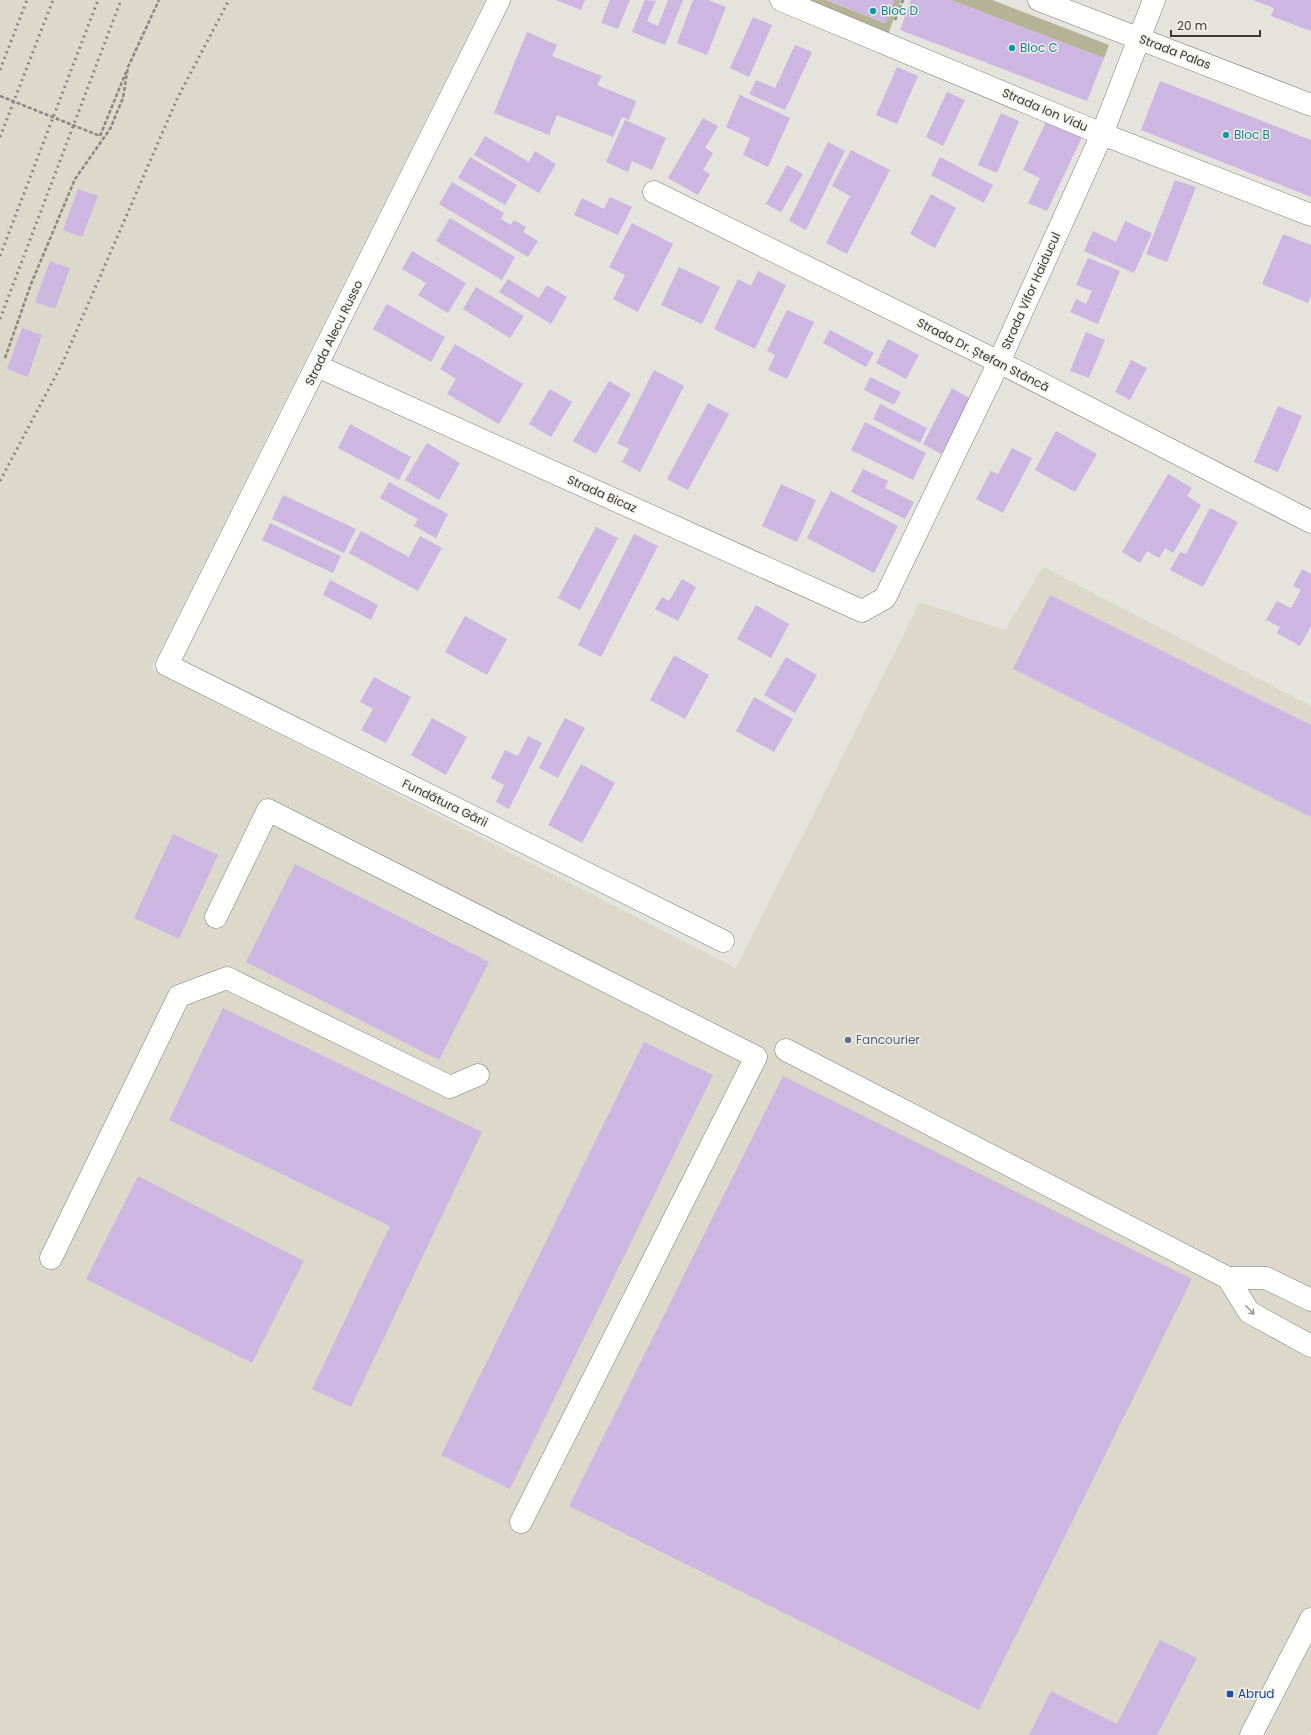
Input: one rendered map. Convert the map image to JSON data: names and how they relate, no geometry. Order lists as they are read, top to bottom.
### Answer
{
  "streets": {
    "street": [
      "Strada Palas",
      "Strada Ion Vidu",
      "Strada Vifor Haiducul",
      "Strada Alecu Russo",
      "Strada Dr. Ștefan Stâncă",
      "Strada Bicaz",
      "Fundătura Gării"
    ]
  },
  "crossings": [
    ["Strada Palas", "Strada Vifor Haiducul"],
    ["Strada Ion Vidu", "Strada Vifor Haiducul"],
    ["Strada Vifor Haiducul", "Strada Dr. Ștefan Stâncă"],
    ["Strada Vifor Haiducul", "Strada Bicaz"],
    ["Strada Alecu Russo", "Strada Bicaz"],
    ["Strada Alecu Russo", "Fundătura Gării"]
  ],
  "places": {
    "other": [
      "Bloc D",
      "Bloc C",
      "Bloc B",
      "Fancourier"
    ],
    "transit": ["Abrud"]
  },
  "scale_bar": "20 m"
}
